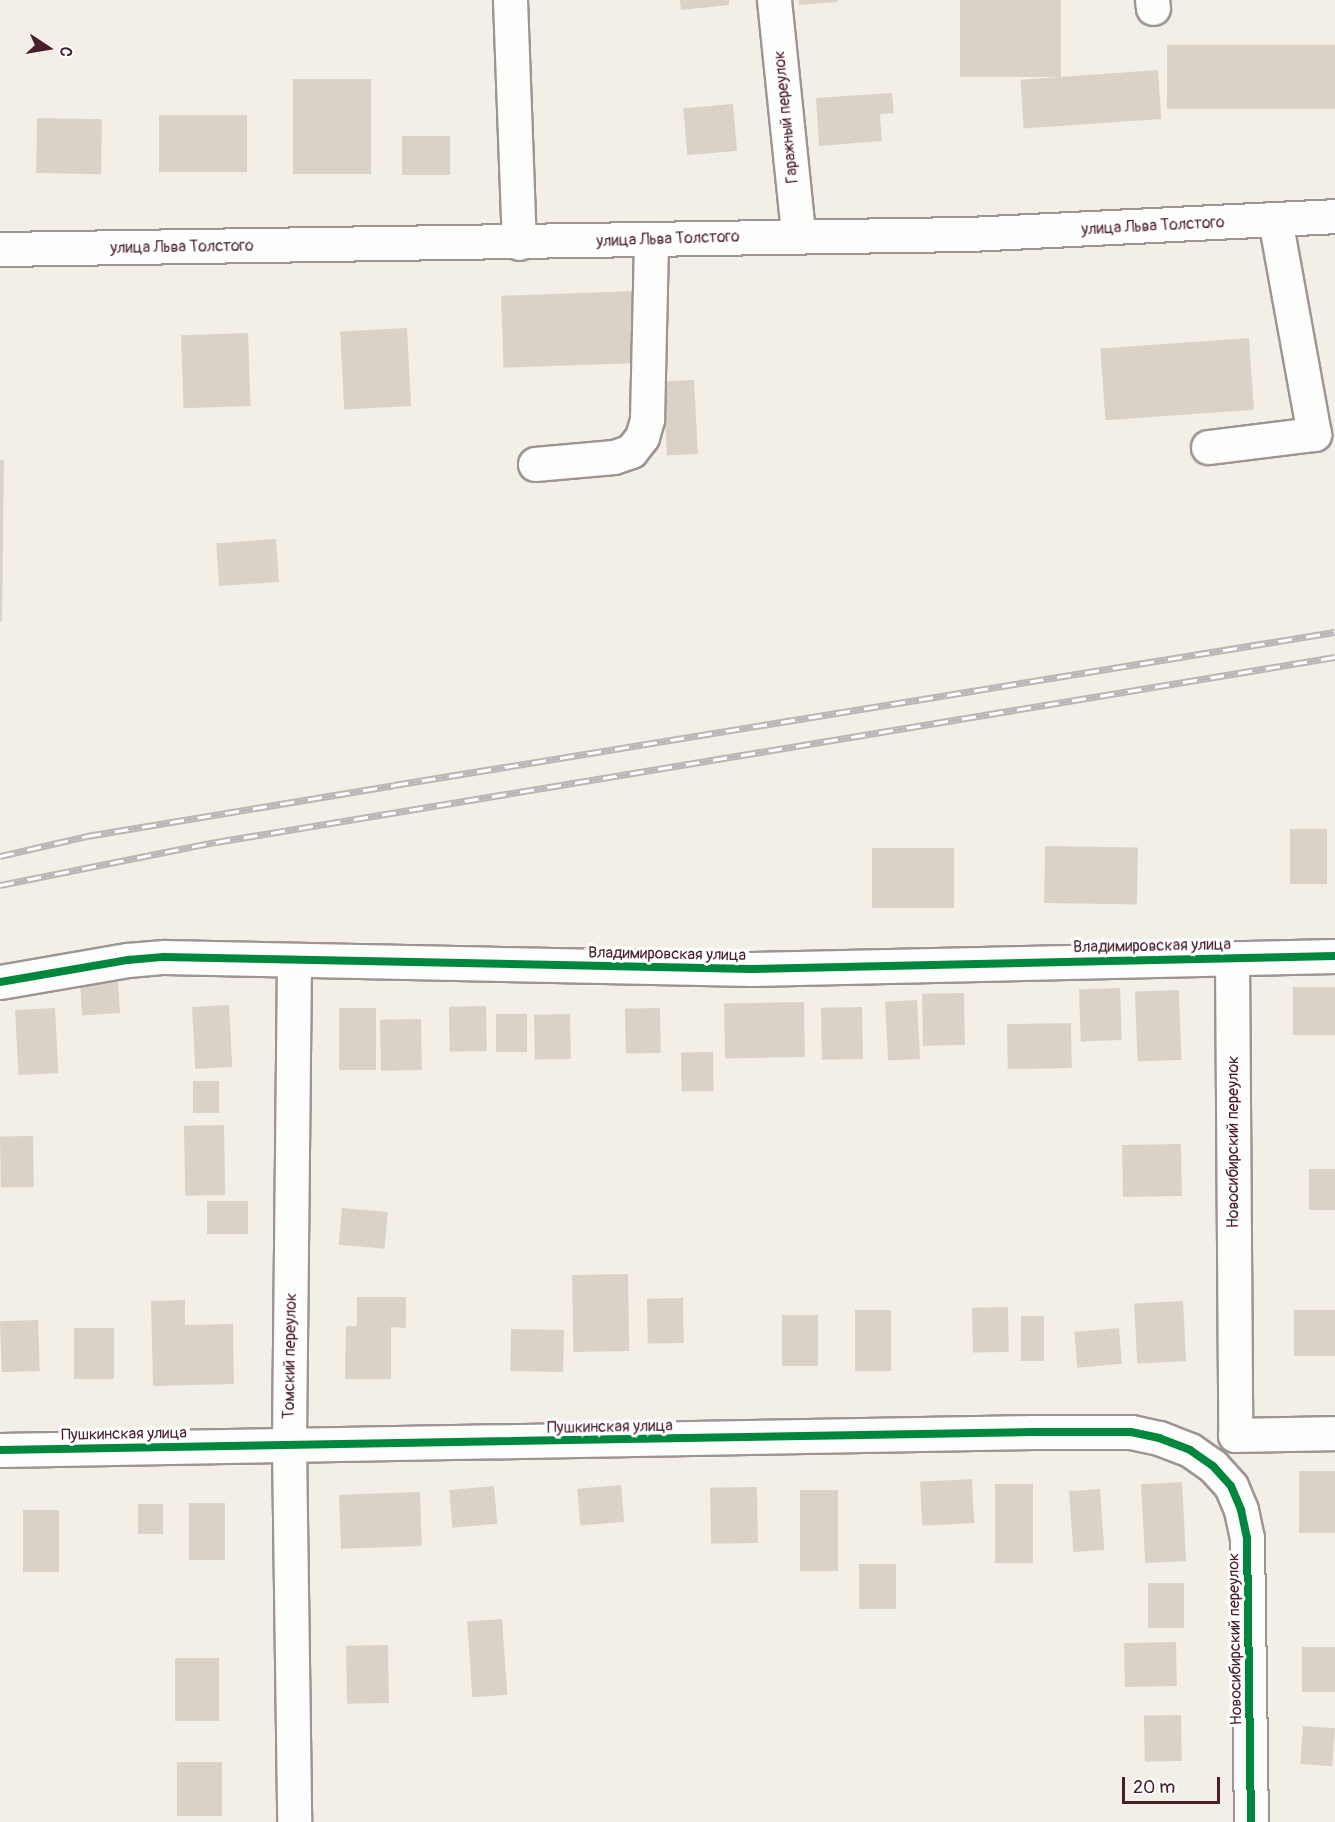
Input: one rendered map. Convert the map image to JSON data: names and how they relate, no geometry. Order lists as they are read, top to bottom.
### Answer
{
  "streets": {
    "street": [
      "Гаражный переулок",
      "улица Льва Толстого",
      "Владимировская улица",
      "Новосибирский переулок",
      "Томский переулок",
      "Пушкинская улица"
    ]
  },
  "crossings": [
    ["Гаражный переулок", "улица Льва Толстого"],
    ["Владимировская улица", "Новосибирский переулок"],
    ["Владимировская улица", "Томский переулок"],
    ["Новосибирский переулок", "Пушкинская улица"],
    ["Томский переулок", "Пушкинская улица"]
  ],
  "scale_bar": "20 m",
  "north": "right"
}
